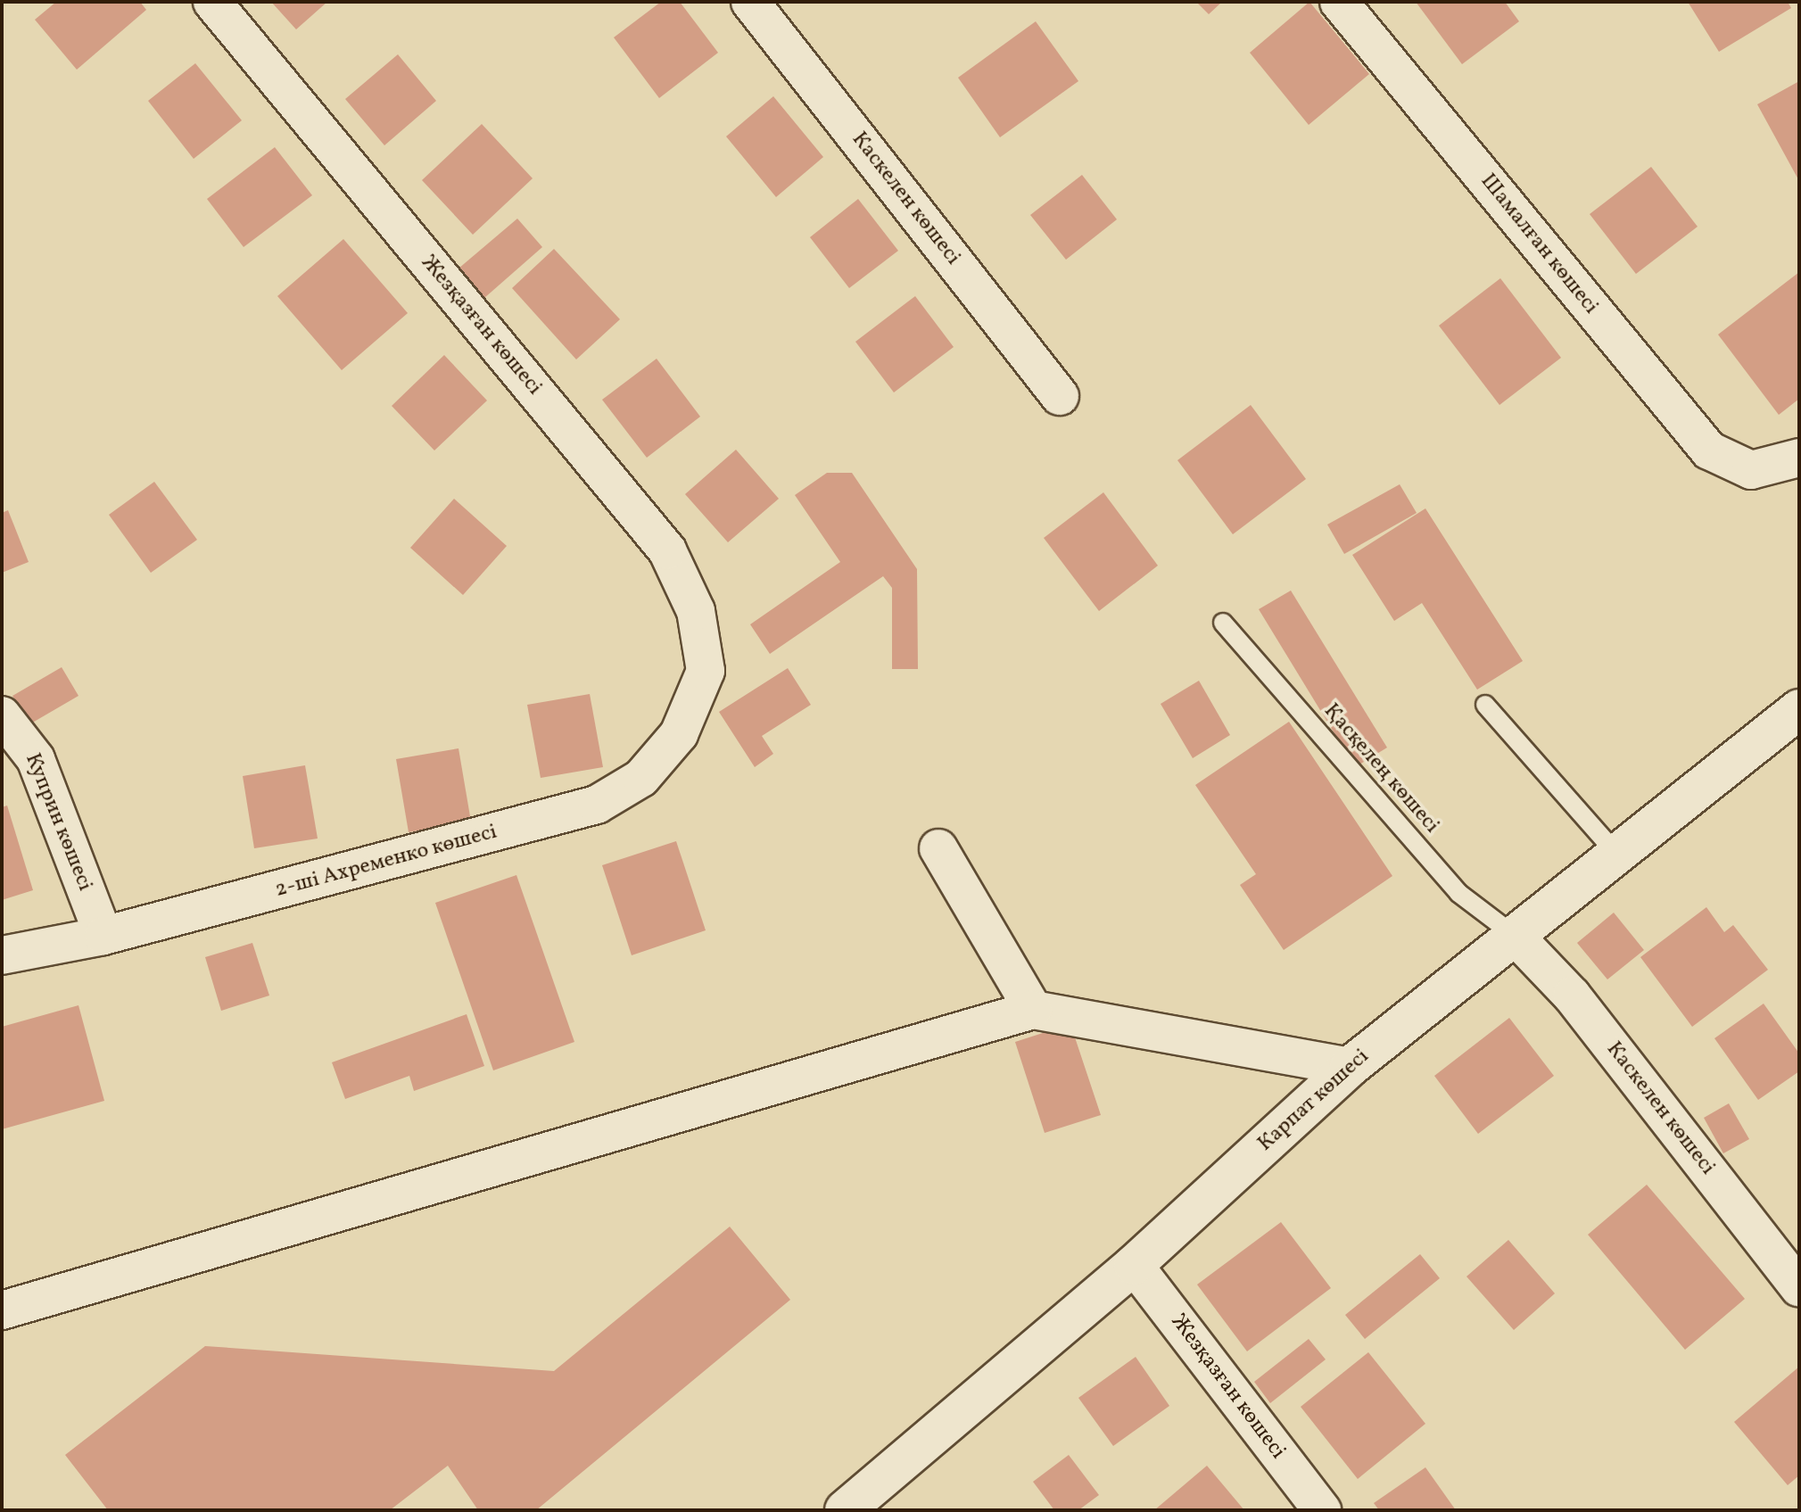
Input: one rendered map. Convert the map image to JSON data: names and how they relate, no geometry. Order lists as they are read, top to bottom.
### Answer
{
  "streets": {
    "street": [
      "Каскелен көшесі",
      "Шамалған көшесі",
      "Жезқазған көшесі",
      "Куприн көшесі",
      "2-ші Ахременко көшесі",
      "Карпат көшесі"
    ],
    "lane": ["Қасқелең көшесі"]
  },
  "crossings": [
    ["Каскелен көшесі", "Қасқелең көшесі"],
    ["Каскелен көшесі", "Карпат көшесі"],
    ["Жезқазған көшесі", "2-ші Ахременко көшесі"],
    ["Жезқазған көшесі", "Карпат көшесі"],
    ["Қасқелең көшесі", "Карпат көшесі"],
    ["Куприн көшесі", "2-ші Ахременко көшесі"]
  ]
}
